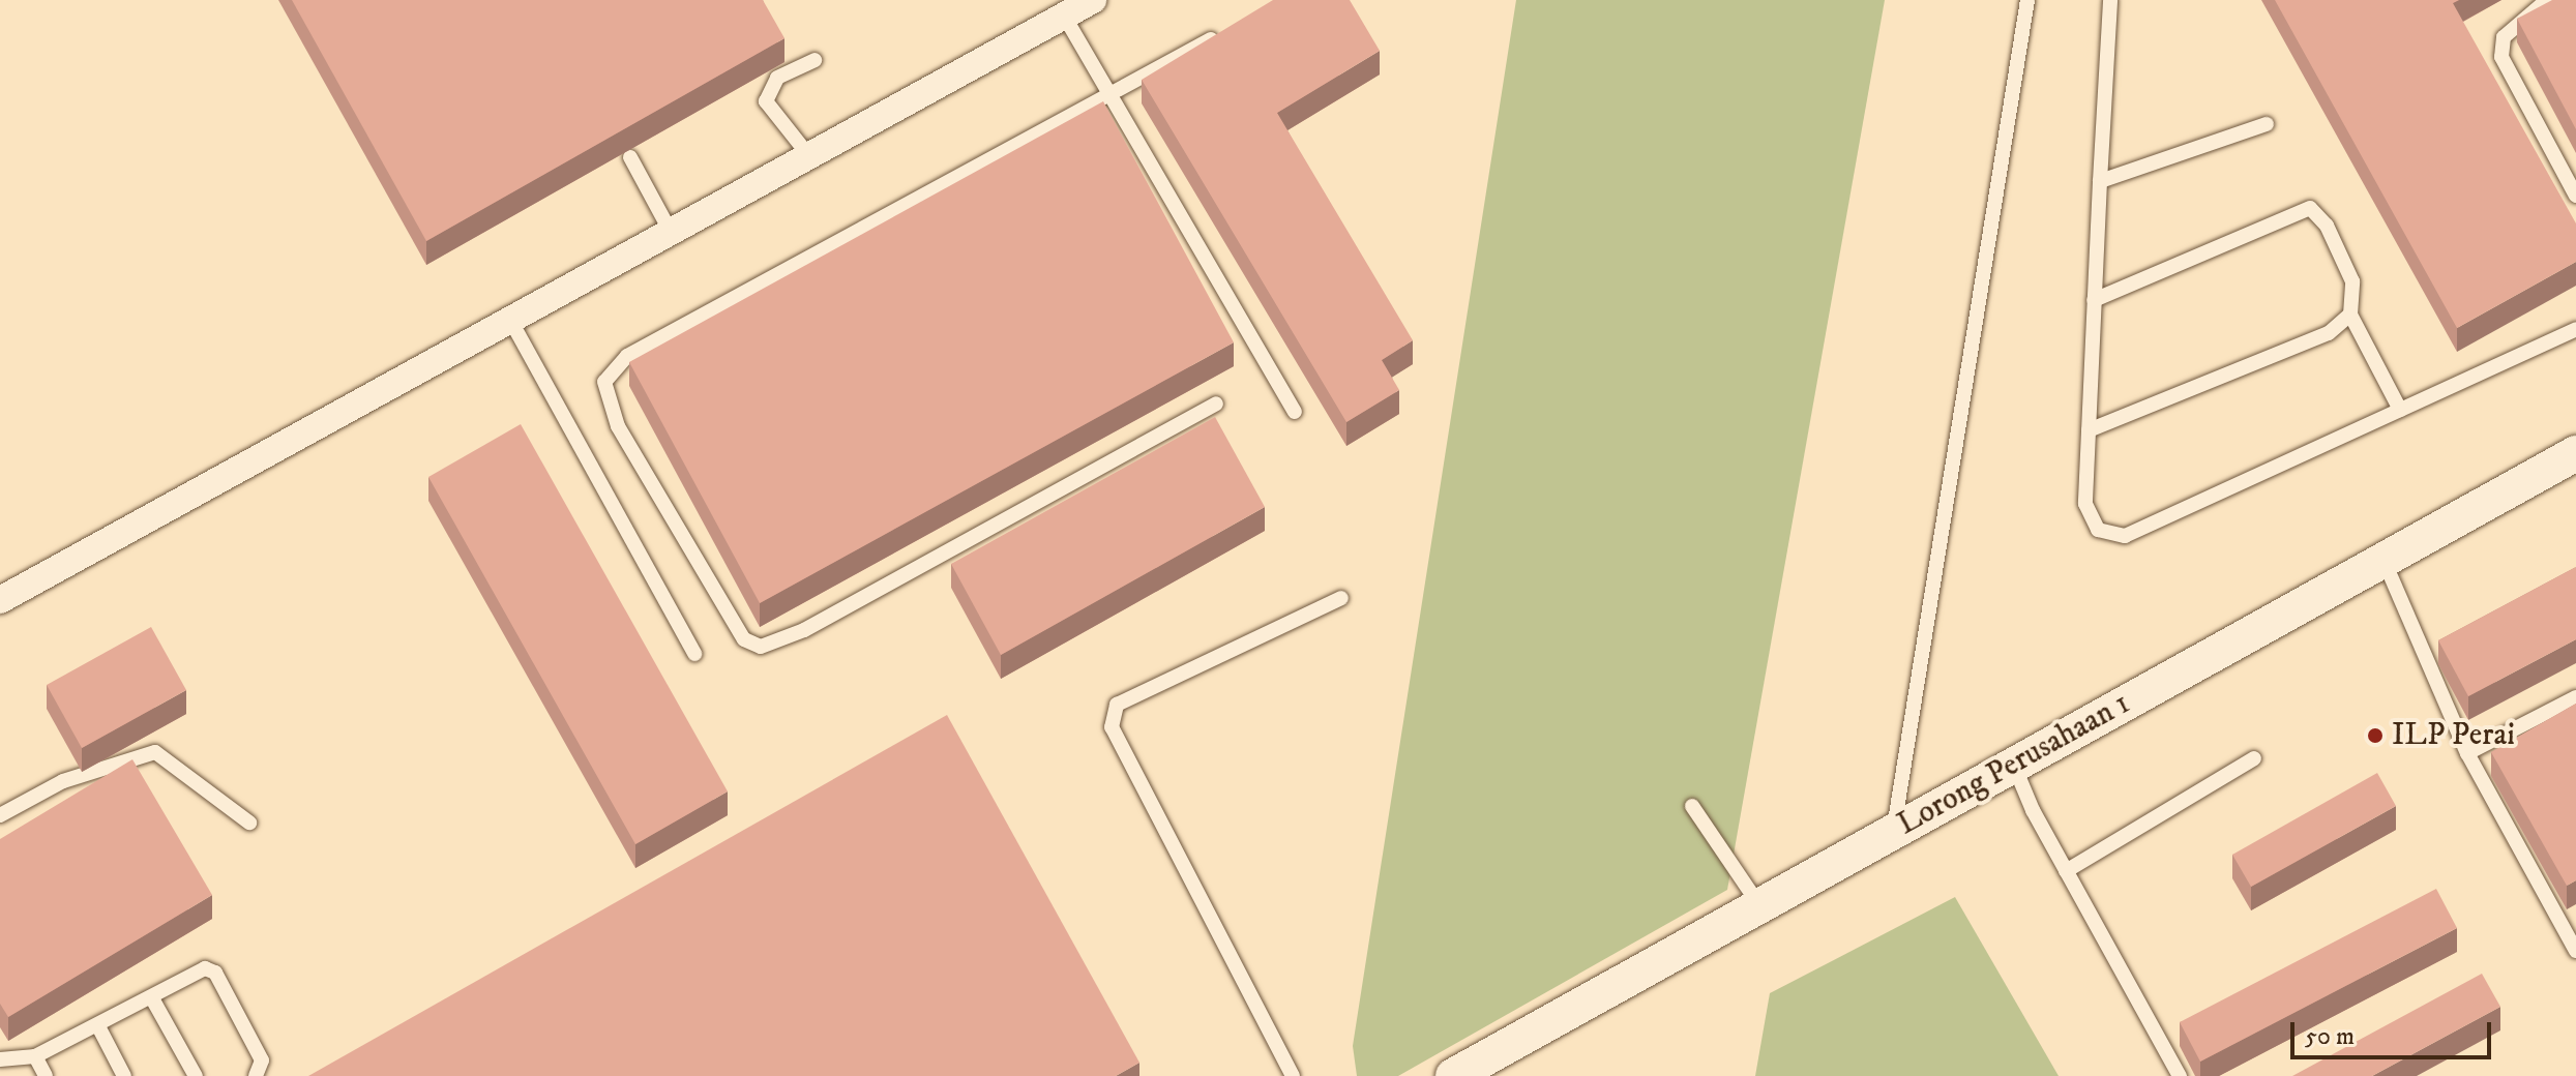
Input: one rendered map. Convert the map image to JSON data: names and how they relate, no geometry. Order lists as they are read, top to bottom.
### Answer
{
  "streets": {
    "street": ["Lorong Perusahaan 1"]
  },
  "places": ["ILP Perai"],
  "scale_bar": "50 m"
}
